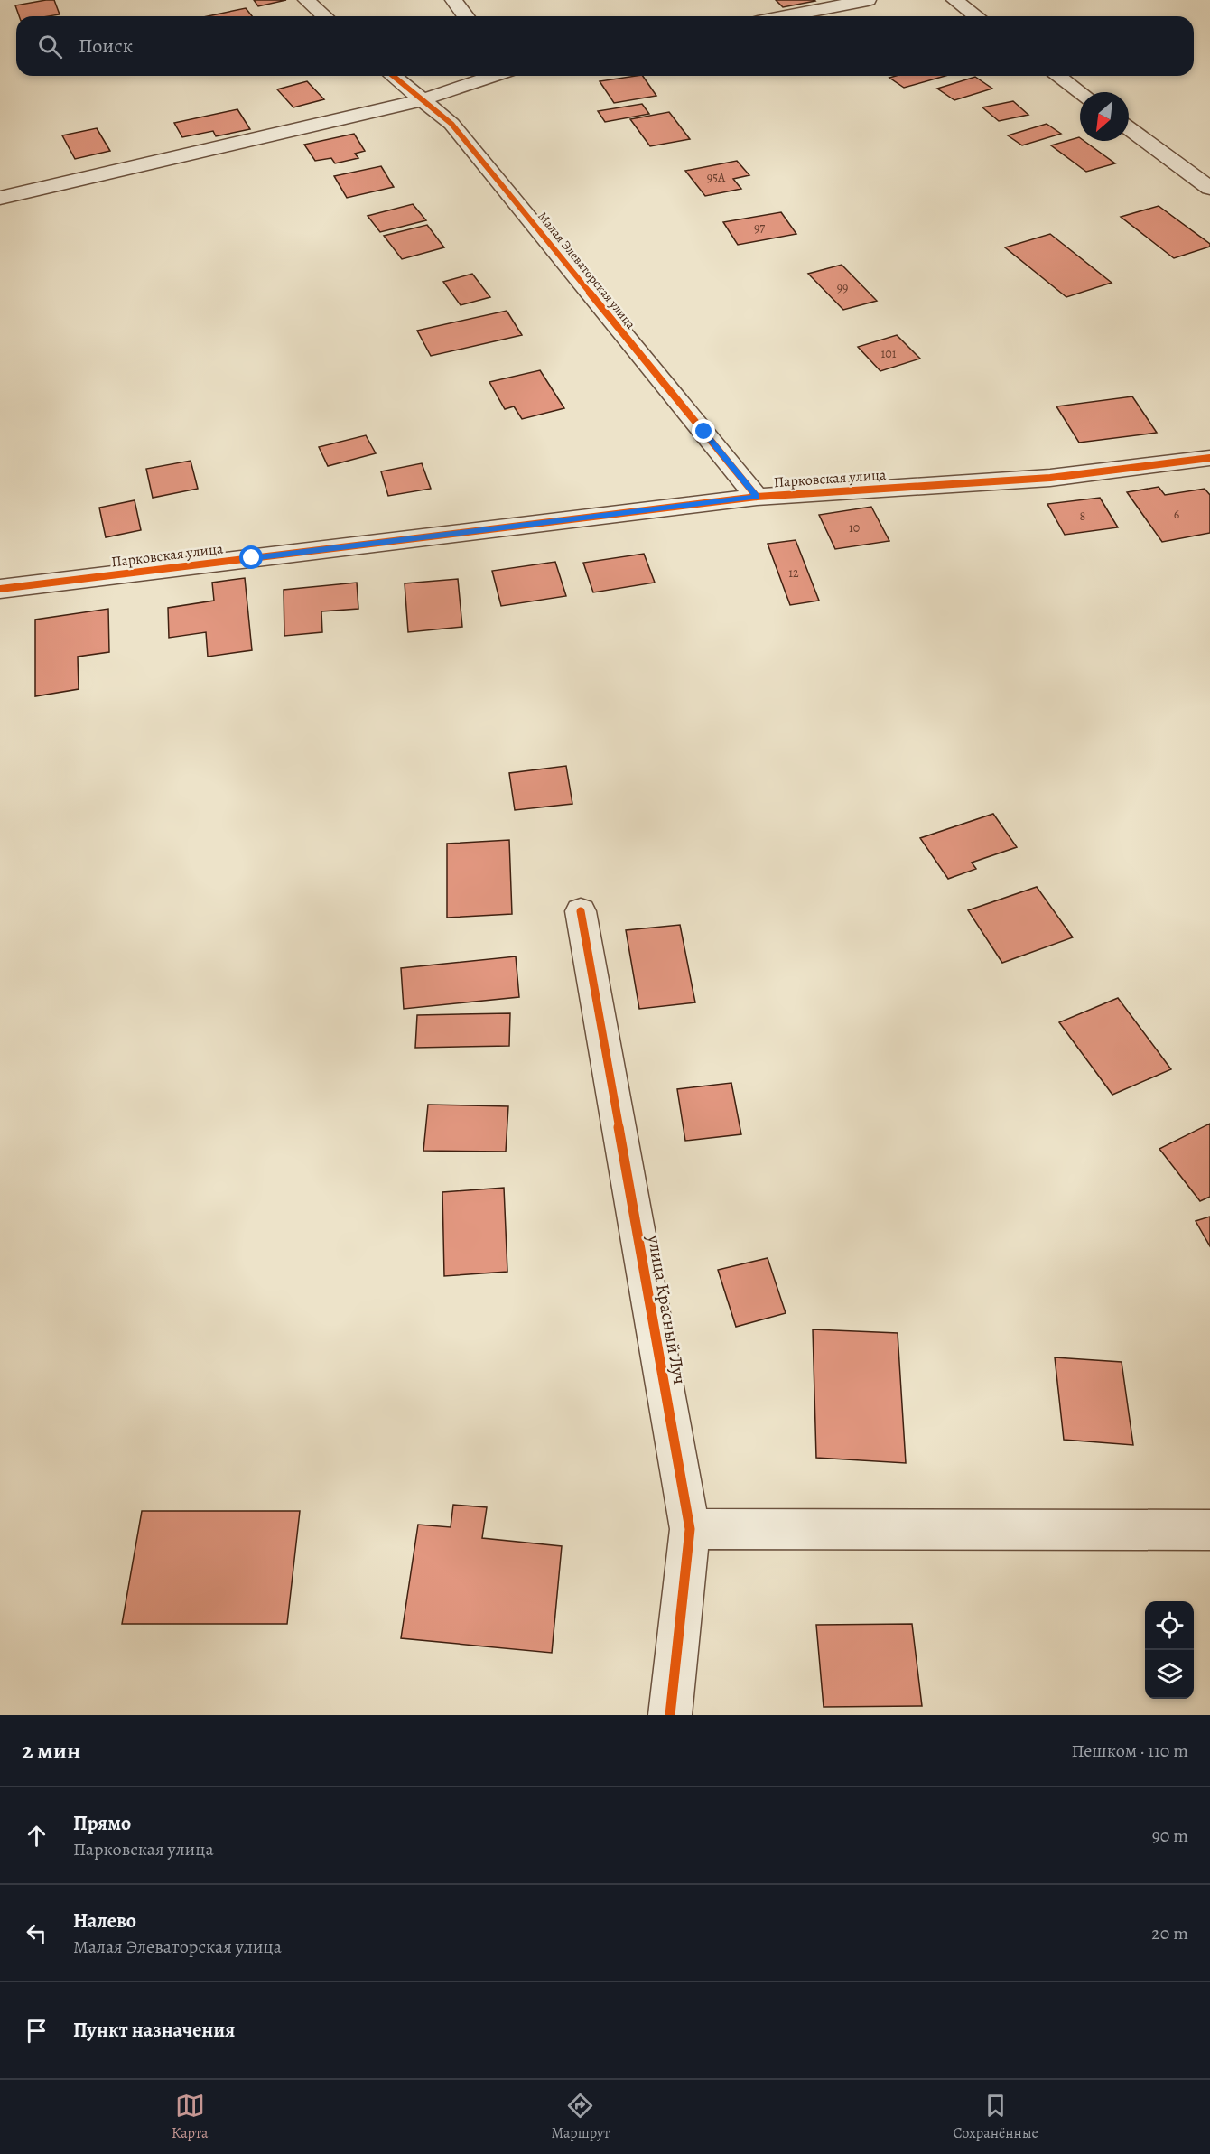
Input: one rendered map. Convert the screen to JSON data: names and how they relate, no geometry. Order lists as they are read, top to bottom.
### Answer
{
  "streets": {
    "street": ["Малая Элеваторская улица", "Парковская улица", "улица Красный Луч"]
  },
  "crossings": [
    ["Малая Элеваторская улица", "Парковская улица"]
  ],
  "house_numbers": [
    "95А",
    "97",
    "99",
    "101",
    "6",
    "8",
    "10",
    "12"
  ],
  "north": "bottom left",
  "page": {
    "search": "Поиск",
    "heading": ["2 мин", "Пешком · 110 m"],
    "list": [
      ["Прямо", "Парковская улица", "90 m"],
      ["Налево", "Малая Элеваторская улица", "20 m"],
      "Пункт назначения"
    ],
    "nav": ["Карта", "Маршрут", "Сохранённые"]
  }
}
